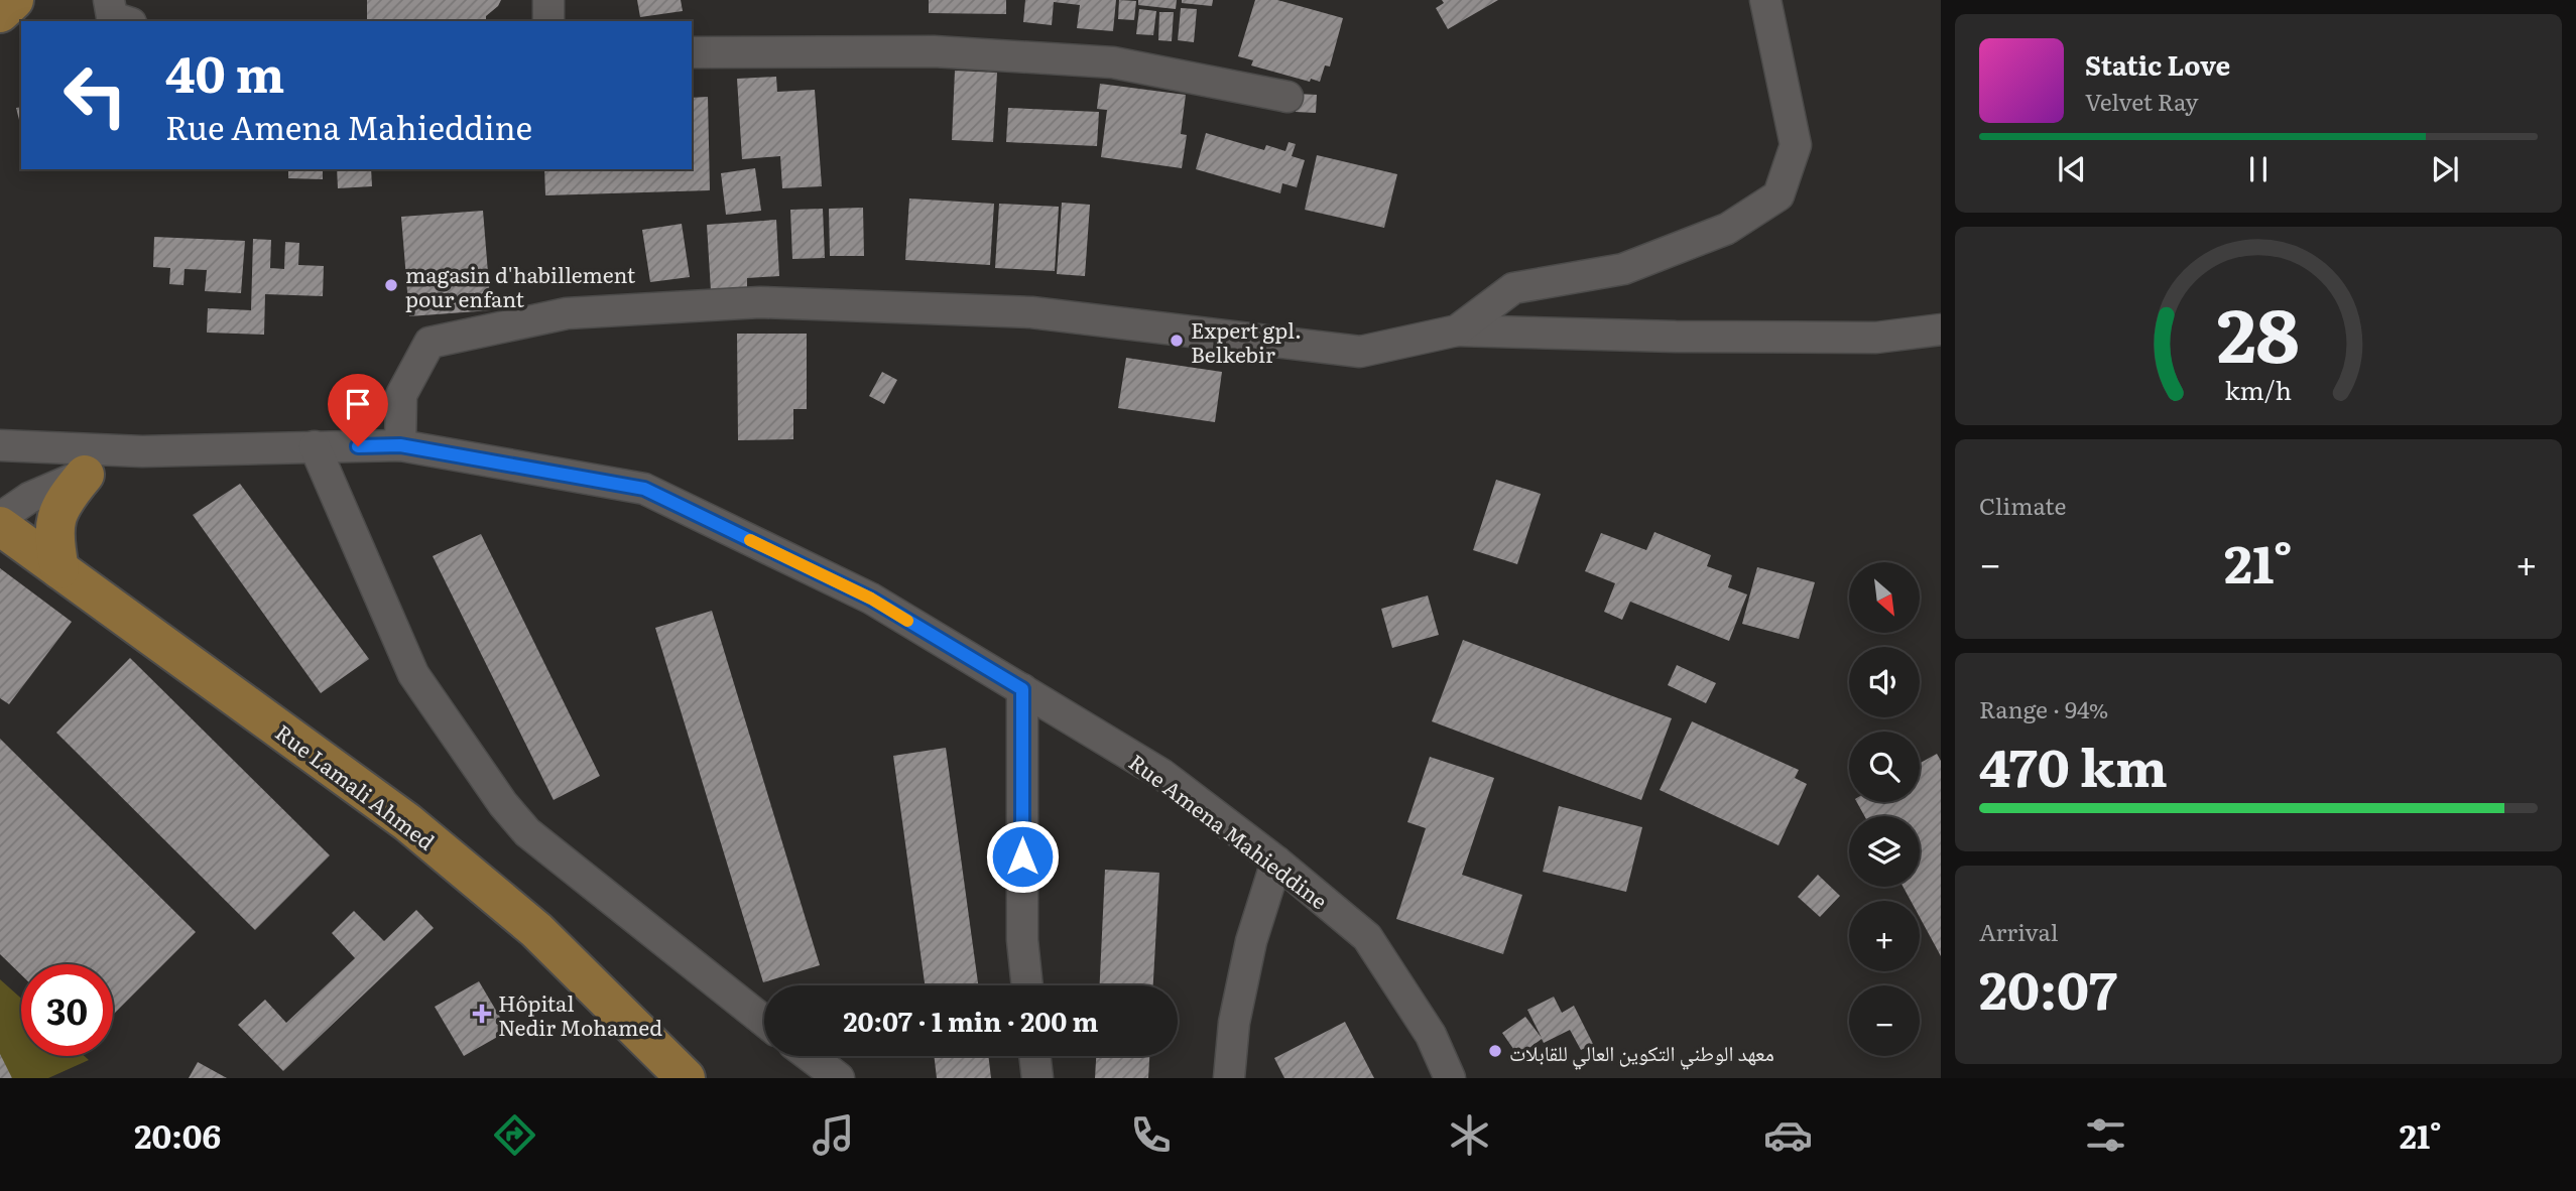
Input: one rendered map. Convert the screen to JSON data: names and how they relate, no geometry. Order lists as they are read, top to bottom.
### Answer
{
  "streets": {
    "main road": ["Rue Lamali Ahmed"],
    "street": ["Rue Amena Mahieddine"]
  },
  "places": {
    "other": ["magasin d'habillement pour enfant", "Expert gpl. Belkebir", "معهد الوطني التكوين العالي للقابلات"],
    "health": ["Hôpital Nedir Mohamed"]
  },
  "north": "bottom right",
  "page": {
    "turn": ["40 m", "Rue Amena Mahieddine"],
    "song": ["Static Love", "Velvet Ray"],
    "tile": [
      "Climate",
      ["Range · 94%", "470 km"],
      ["Arrival", "20:07"]
    ],
    "heat": ["−", "21°", "+"],
    "map_buttons": ["+", "−"],
    "limit": "30",
    "trip": "20:07 · 1 min · 200 m",
    "tabs": ["20:06", "21°"],
    "gauge": ["28", "km/h"]
  }
}
